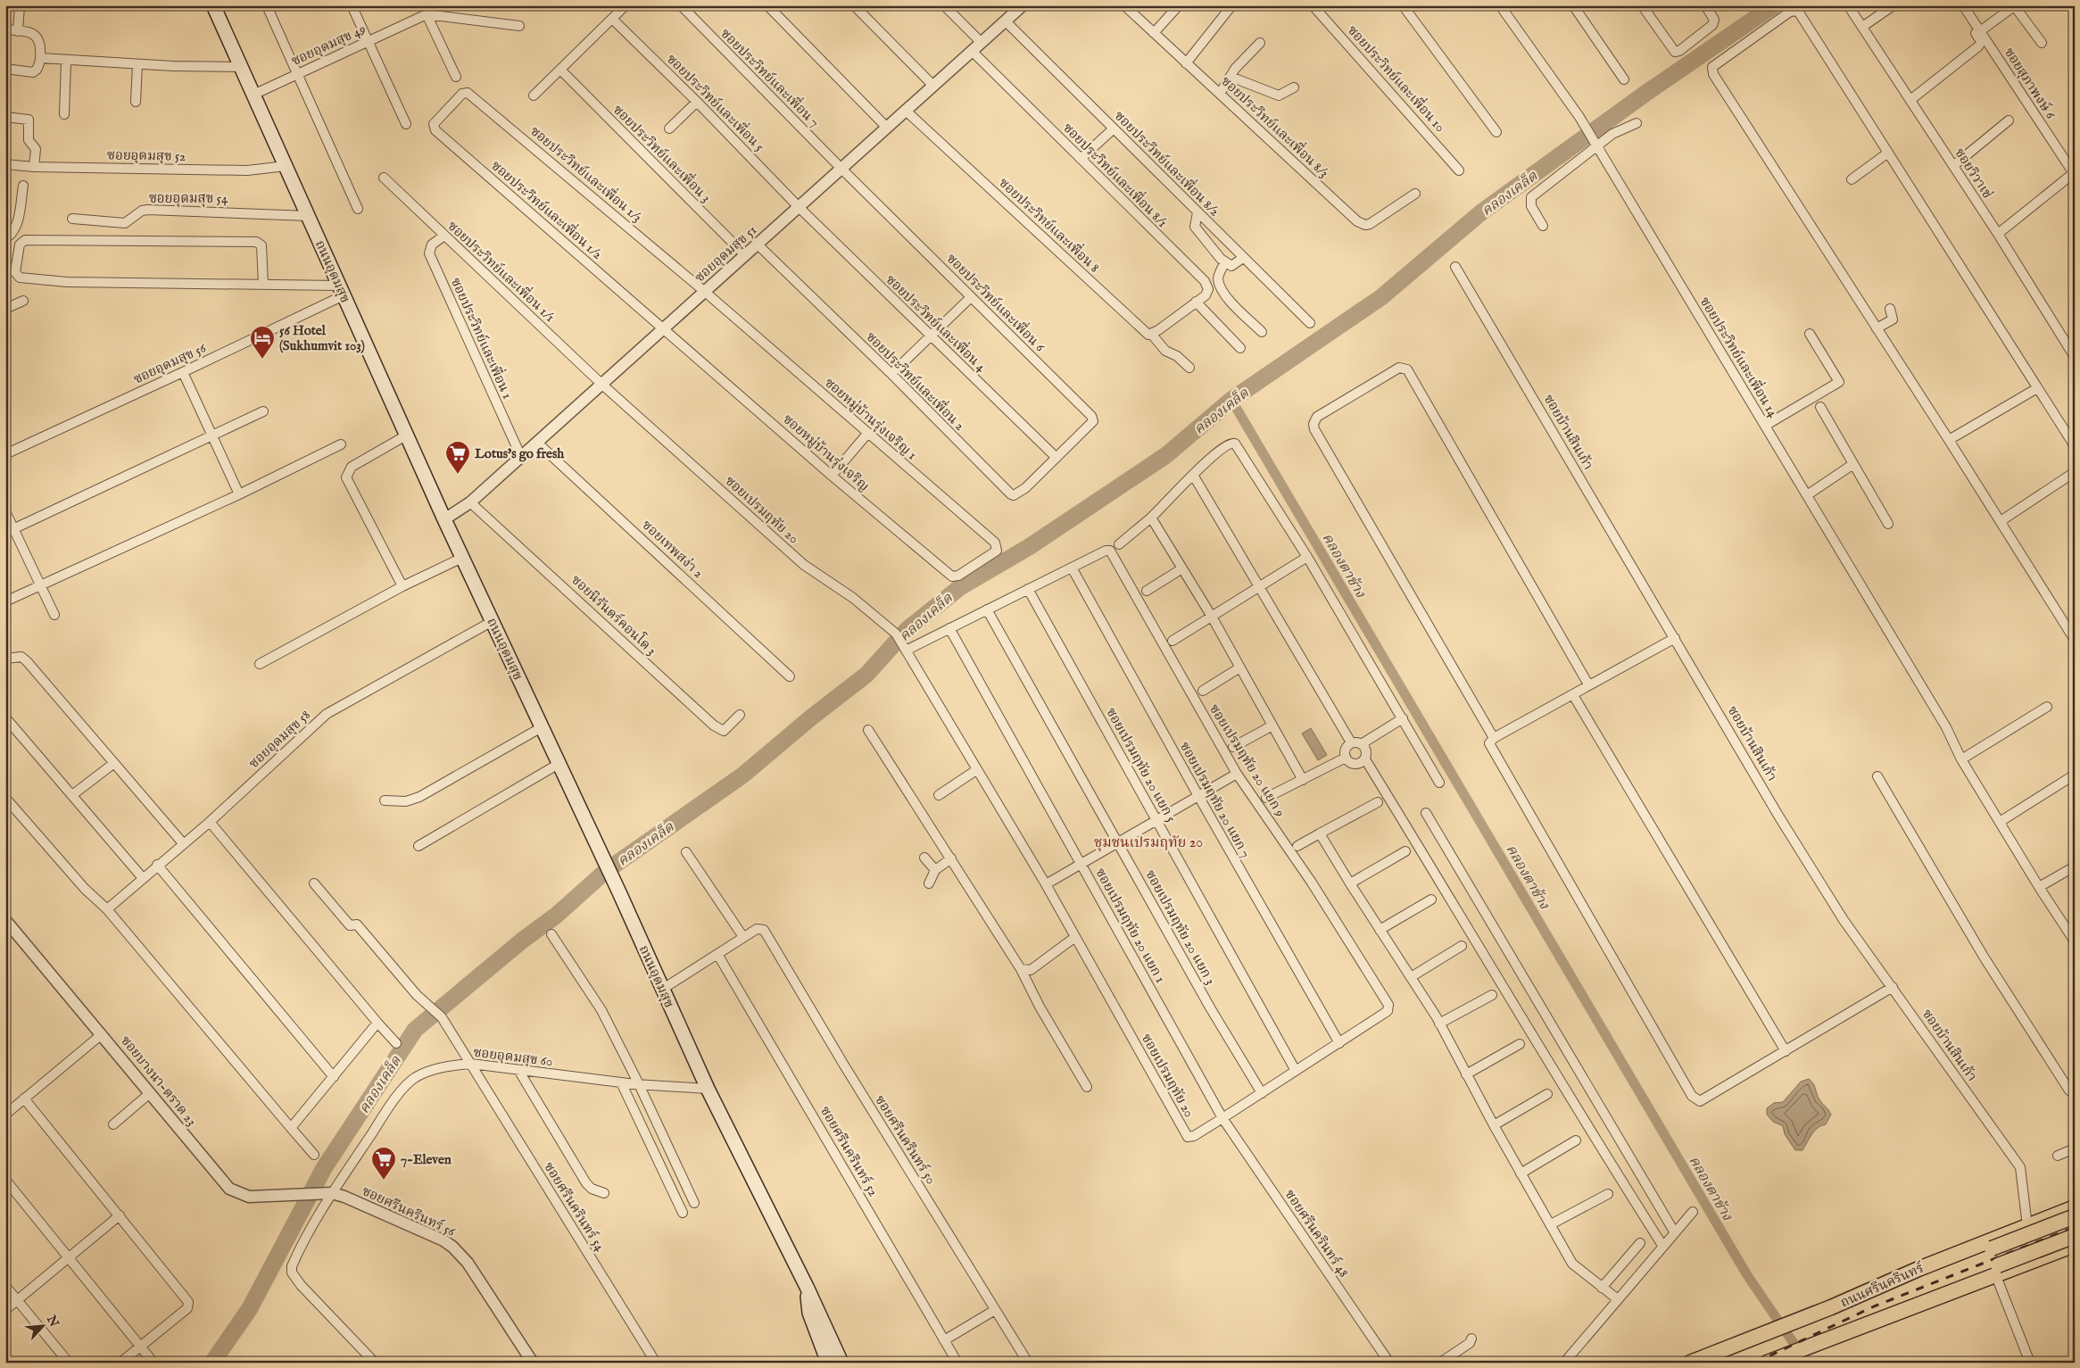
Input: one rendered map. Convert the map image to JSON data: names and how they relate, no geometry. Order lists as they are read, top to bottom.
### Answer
{
  "streets": {
    "main road": ["ถนนอุดมสุข", "ถนนศรีนครินทร์"],
    "street": [
      "ซอยอุดมสุข 49",
      "ซอยประวิทย์และเพื่อน 7",
      "ซอยประวิทย์และเพื่อน 10",
      "ซอยสุภาพงษ์ 6",
      "ซอยประวิทย์และเพื่อน 5",
      "ซอยประวิทย์และเพื่อน 8/3",
      "ซอยประวิทย์และเพื่อน 3",
      "ซอยอุดมสุข 52",
      "ซอยประวิทย์และเพื่อน 8/2",
      "ซอยวิวาเช่",
      "ซอยประวิทย์และเพื่อน 1/3",
      "ซอยประวิทย์และเพื่อน 8/1",
      "ซอยอุดมสุข 54",
      "ซอยประวิทย์และเพื่อน 1/2",
      "ซอยประวิทย์และเพื่อน 8",
      "ซอยอุดมสุข 51",
      "ซอยประวิทย์และเพื่อน 1/1",
      "ซอยประวิทย์และเพื่อน 6",
      "ซอยประวิทย์และเพื่อน 4",
      "ซอยประวิทย์และเพื่อน 1",
      "ซอยประวิทย์และเพื่อน 14",
      "ซอยอุดมสุข 56",
      "ซอยประวิทย์และเพื่อน 2",
      "ซอยหมู่บ้านรุ่งเจริญ 1",
      "ซอยบ้านสินเก้า",
      "ซอยหมู่บ้านรุ่งเจริญ",
      "ซอยเปรมฤทัย 20",
      "ซอยเทพสง่า 2",
      "ซอยนิรันดร์คอนโด 3",
      "ซอยอุดมสุข 58",
      "ซอยเปรมฤทัย 20 แยก 9",
      "ซอยเปรมฤทัย 20 แยก 5",
      "ซอยเปรมฤทัย 20 แยก 7",
      "ซอยเปรมฤทัย 20 แยก 1",
      "ซอยเปรมฤทัย 20 แยก 3",
      "ซอยอุดมสุข 60",
      "ซอยบางนา-ตราด 23",
      "ซอยศรีนครินทร์ 50",
      "ซอยศรีนครินทร์ 52",
      "ซอยศรีนครินทร์ 54",
      "ซอยศรีนครินทร์ 56",
      "ซอยศรีนครินทร์ 48"
    ]
  },
  "crossings": [
    ["ซอยอุดมสุข 49", "ถนนอุดมสุข"],
    ["ซอยประวิทย์และเพื่อน 7", "ซอยอุดมสุข 51"],
    ["ซอยประวิทย์และเพื่อน 7", "ซอยประวิทย์และเพื่อน 6"],
    ["ซอยประวิทย์และเพื่อน 5", "ซอยอุดมสุข 51"],
    ["ซอยประวิทย์และเพื่อน 5", "ซอยประวิทย์และเพื่อน 4"],
    ["ซอยประวิทย์และเพื่อน 3", "ซอยอุดมสุข 51"],
    ["ซอยอุดมสุข 52", "ถนนอุดมสุข"],
    ["ซอยประวิทย์และเพื่อน 8/2", "ซอยอุดมสุข 51"],
    ["ซอยประวิทย์และเพื่อน 1/3", "ซอยประวิทย์และเพื่อน 1/2"],
    ["ซอยประวิทย์และเพื่อน 1/3", "ซอยอุดมสุข 51"],
    ["ซอยประวิทย์และเพื่อน 1/3", "ซอยหมู่บ้านรุ่งเจริญ 1"],
    ["ซอยประวิทย์และเพื่อน 8/1", "ซอยประวิทย์และเพื่อน 8"],
    ["ซอยประวิทย์และเพื่อน 8/1", "ซอยอุดมสุข 51"],
    ["ซอยอุดมสุข 54", "ถนนอุดมสุข"],
    ["ซอยประวิทย์และเพื่อน 1/2", "ซอยอุดมสุข 51"],
    ["ซอยประวิทย์และเพื่อน 1/2", "ซอยหมู่บ้านรุ่งเจริญ"],
    ["ซอยประวิทย์และเพื่อน 8", "ซอยอุดมสุข 51"],
    ["ซอยอุดมสุข 51", "ถนนอุดมสุข"],
    ["ซอยอุดมสุข 51", "ซอยประวิทย์และเพื่อน 1/1"],
    ["ซอยอุดมสุข 51", "ซอยประวิทย์และเพื่อน 6"],
    ["ซอยอุดมสุข 51", "ซอยประวิทย์และเพื่อน 4"],
    ["ซอยอุดมสุข 51", "ซอยประวิทย์และเพื่อน 1"],
    ["ซอยอุดมสุข 51", "ซอยประวิทย์และเพื่อน 2"],
    ["ซอยอุดมสุข 51", "ซอยหมู่บ้านรุ่งเจริญ 1"],
    ["ซอยอุดมสุข 51", "ซอยหมู่บ้านรุ่งเจริญ"],
    ["ซอยอุดมสุข 51", "ซอยเปรมฤทัย 20"],
    ["ซอยอุดมสุข 51", "ซอยเทพสง่า 2"],
    ["ซอยอุดมสุข 51", "ซอยนิรันดร์คอนโด 3"],
    ["ถนนอุดมสุข", "ซอยอุดมสุข 56"],
    ["ถนนอุดมสุข", "ซอยอุดมสุข 58"],
    ["ถนนอุดมสุข", "ซอยอุดมสุข 60"],
    ["ซอยประวิทย์และเพื่อน 1/1", "ซอยประวิทย์และเพื่อน 1"],
    ["ซอยประวิทย์และเพื่อน 1/1", "ซอยเปรมฤทัย 20"],
    ["ซอยประวิทย์และเพื่อน 6", "ซอยประวิทย์และเพื่อน 4"],
    ["ซอยประวิทย์และเพื่อน 6", "ซอยประวิทย์และเพื่อน 2"],
    ["ซอยประวิทย์และเพื่อน 4", "ซอยประวิทย์และเพื่อน 2"],
    ["ซอยหมู่บ้านรุ่งเจริญ 1", "ซอยหมู่บ้านรุ่งเจริญ"],
    ["ซอยบ้านสินเก้า", "ถนนศรีนครินทร์"],
    ["ซอยเปรมฤทัย 20", "ซอยเปรมฤทัย 20 แยก 9"],
    ["ซอยเปรมฤทัย 20", "ซอยเปรมฤทัย 20 แยก 5"],
    ["ซอยเปรมฤทัย 20", "ซอยเปรมฤทัย 20 แยก 7"],
    ["ซอยเปรมฤทัย 20", "ซอยเปรมฤทัย 20 แยก 1"],
    ["ซอยเปรมฤทัย 20", "ซอยเปรมฤทัย 20 แยก 3"],
    ["ซอยเปรมฤทัย 20", "ซอยศรีนครินทร์ 48"],
    ["ซอยเปรมฤทัย 20 แยก 9", "ซอยเปรมฤทัย 20 แยก 7"],
    ["ซอยเปรมฤทัย 20 แยก 1", "ซอยศรีนครินทร์ 48"],
    ["ซอยอุดมสุข 60", "ซอยบางนา-ตราด 23"],
    ["ซอยอุดมสุข 60", "ซอยศรีนครินทร์ 54"],
    ["ซอยอุดมสุข 60", "ซอยศรีนครินทร์ 56"],
    ["ซอยบางนา-ตราด 23", "ซอยศรีนครินทร์ 56"]
  ],
  "districts": ["ชุมชนเปรมฤทัย 20"],
  "water": ["คลองเคล็ด", "คลองตาช้าง"],
  "places": {
    "hotel": ["56 Hotel (Sukhumvit 103)"],
    "supermarket": ["Lotus's go fresh", "7-Eleven"]
  },
  "north": "top right"
}
